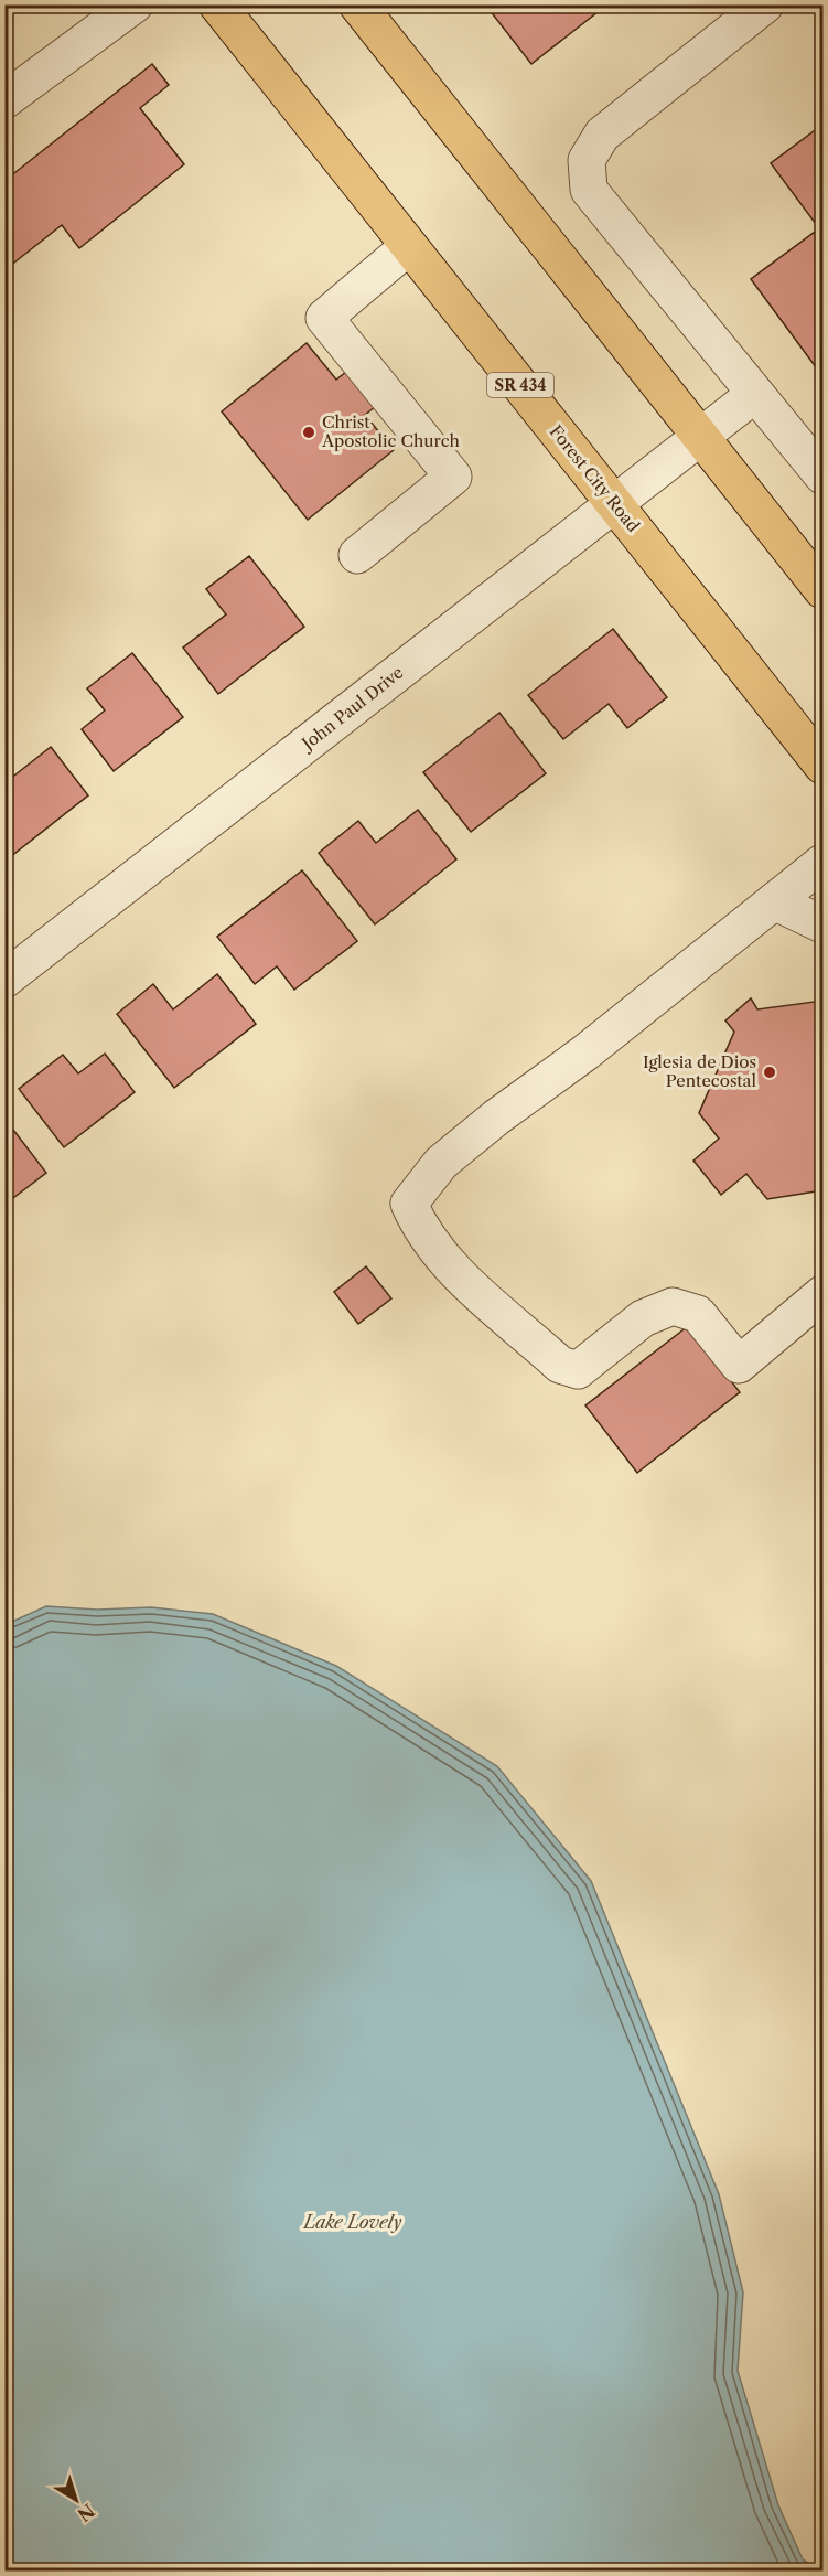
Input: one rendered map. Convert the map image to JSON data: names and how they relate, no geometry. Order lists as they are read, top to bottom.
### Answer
{
  "streets": {
    "main road": ["SR 434", "Forest City Road"],
    "street": ["John Paul Drive"]
  },
  "crossings": [
    ["Forest City Road", "John Paul Drive"]
  ],
  "water": ["Lake Lovely"],
  "places": ["Christ Apostolic Church", "Iglesia de Dios Pentecostal"],
  "north": "bottom right"
}
